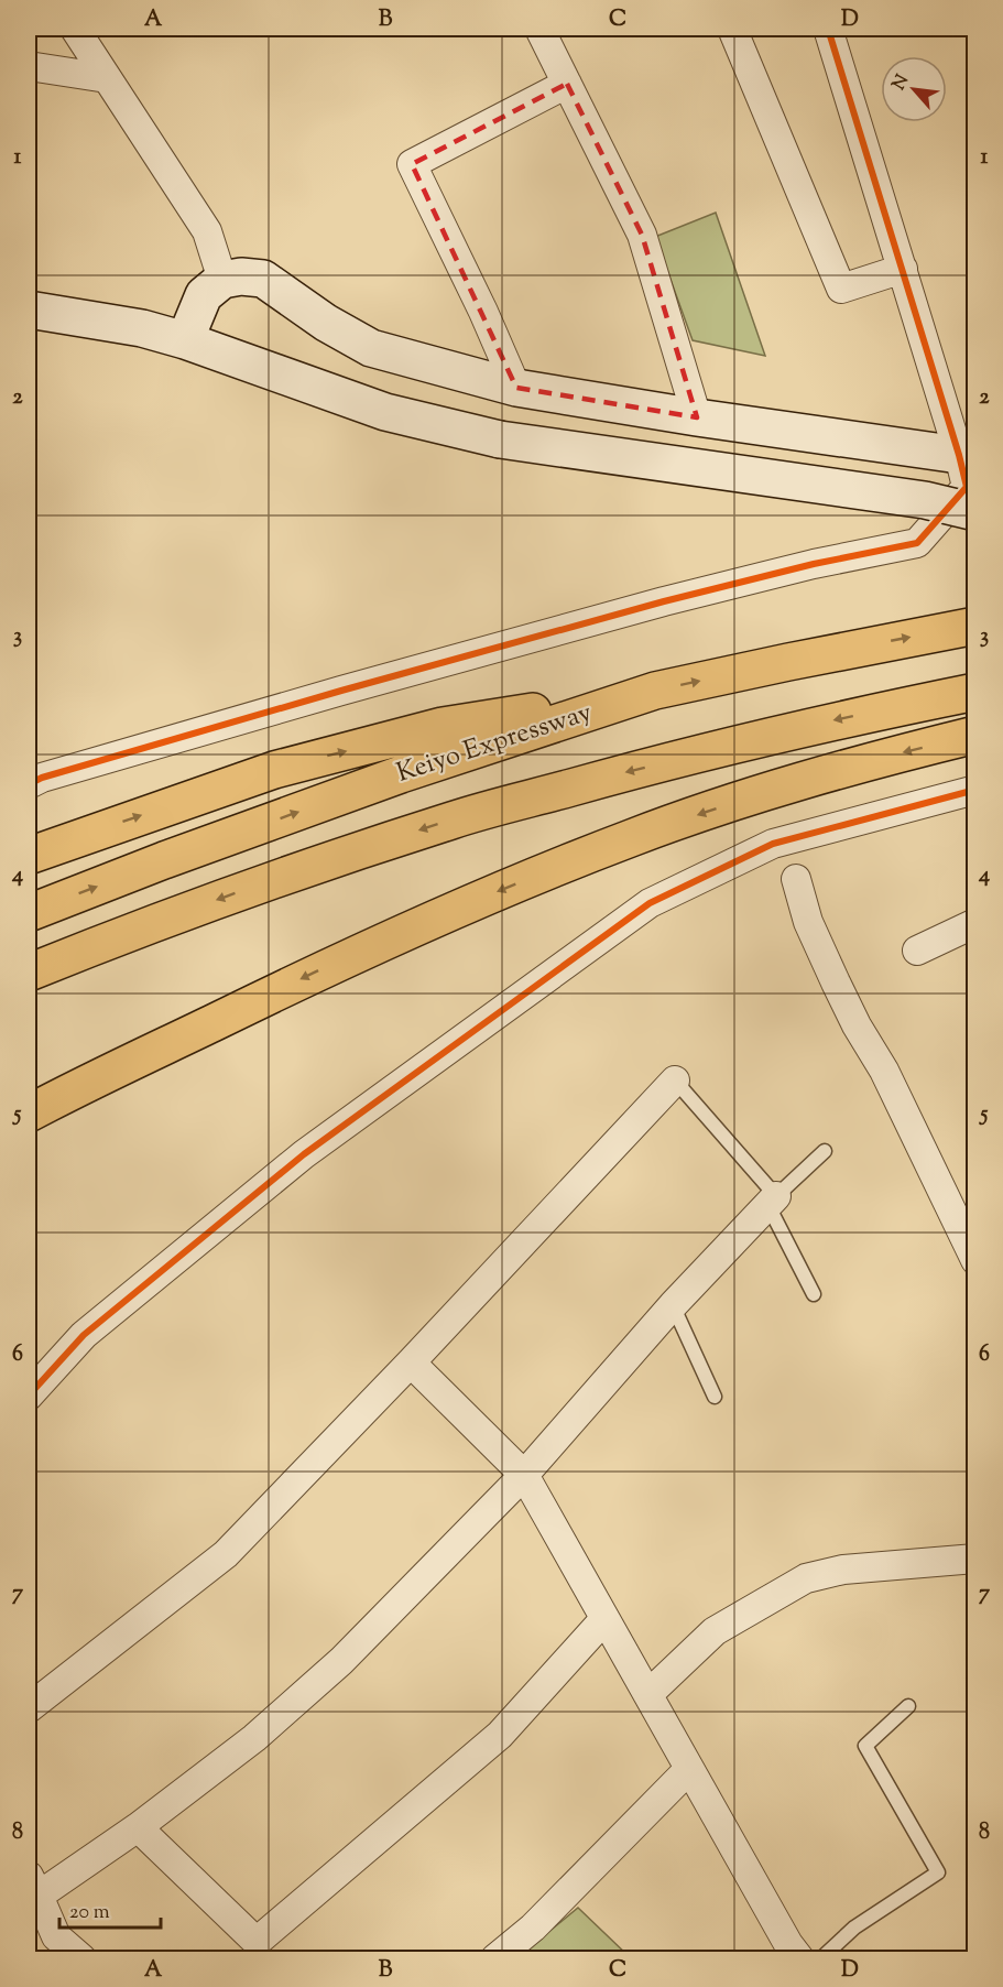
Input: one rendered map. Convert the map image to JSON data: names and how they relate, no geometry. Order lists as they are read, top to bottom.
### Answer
{
  "streets": {
    "highway": ["Keiyo Expressway"]
  },
  "scale_bar": "20 m",
  "north": "top left",
  "grid": {
    "columns": [
      "A",
      "B",
      "C",
      "D"
    ],
    "rows": [
      "1",
      "2",
      "3",
      "4",
      "5",
      "6",
      "7",
      "8"
    ]
  }
}
